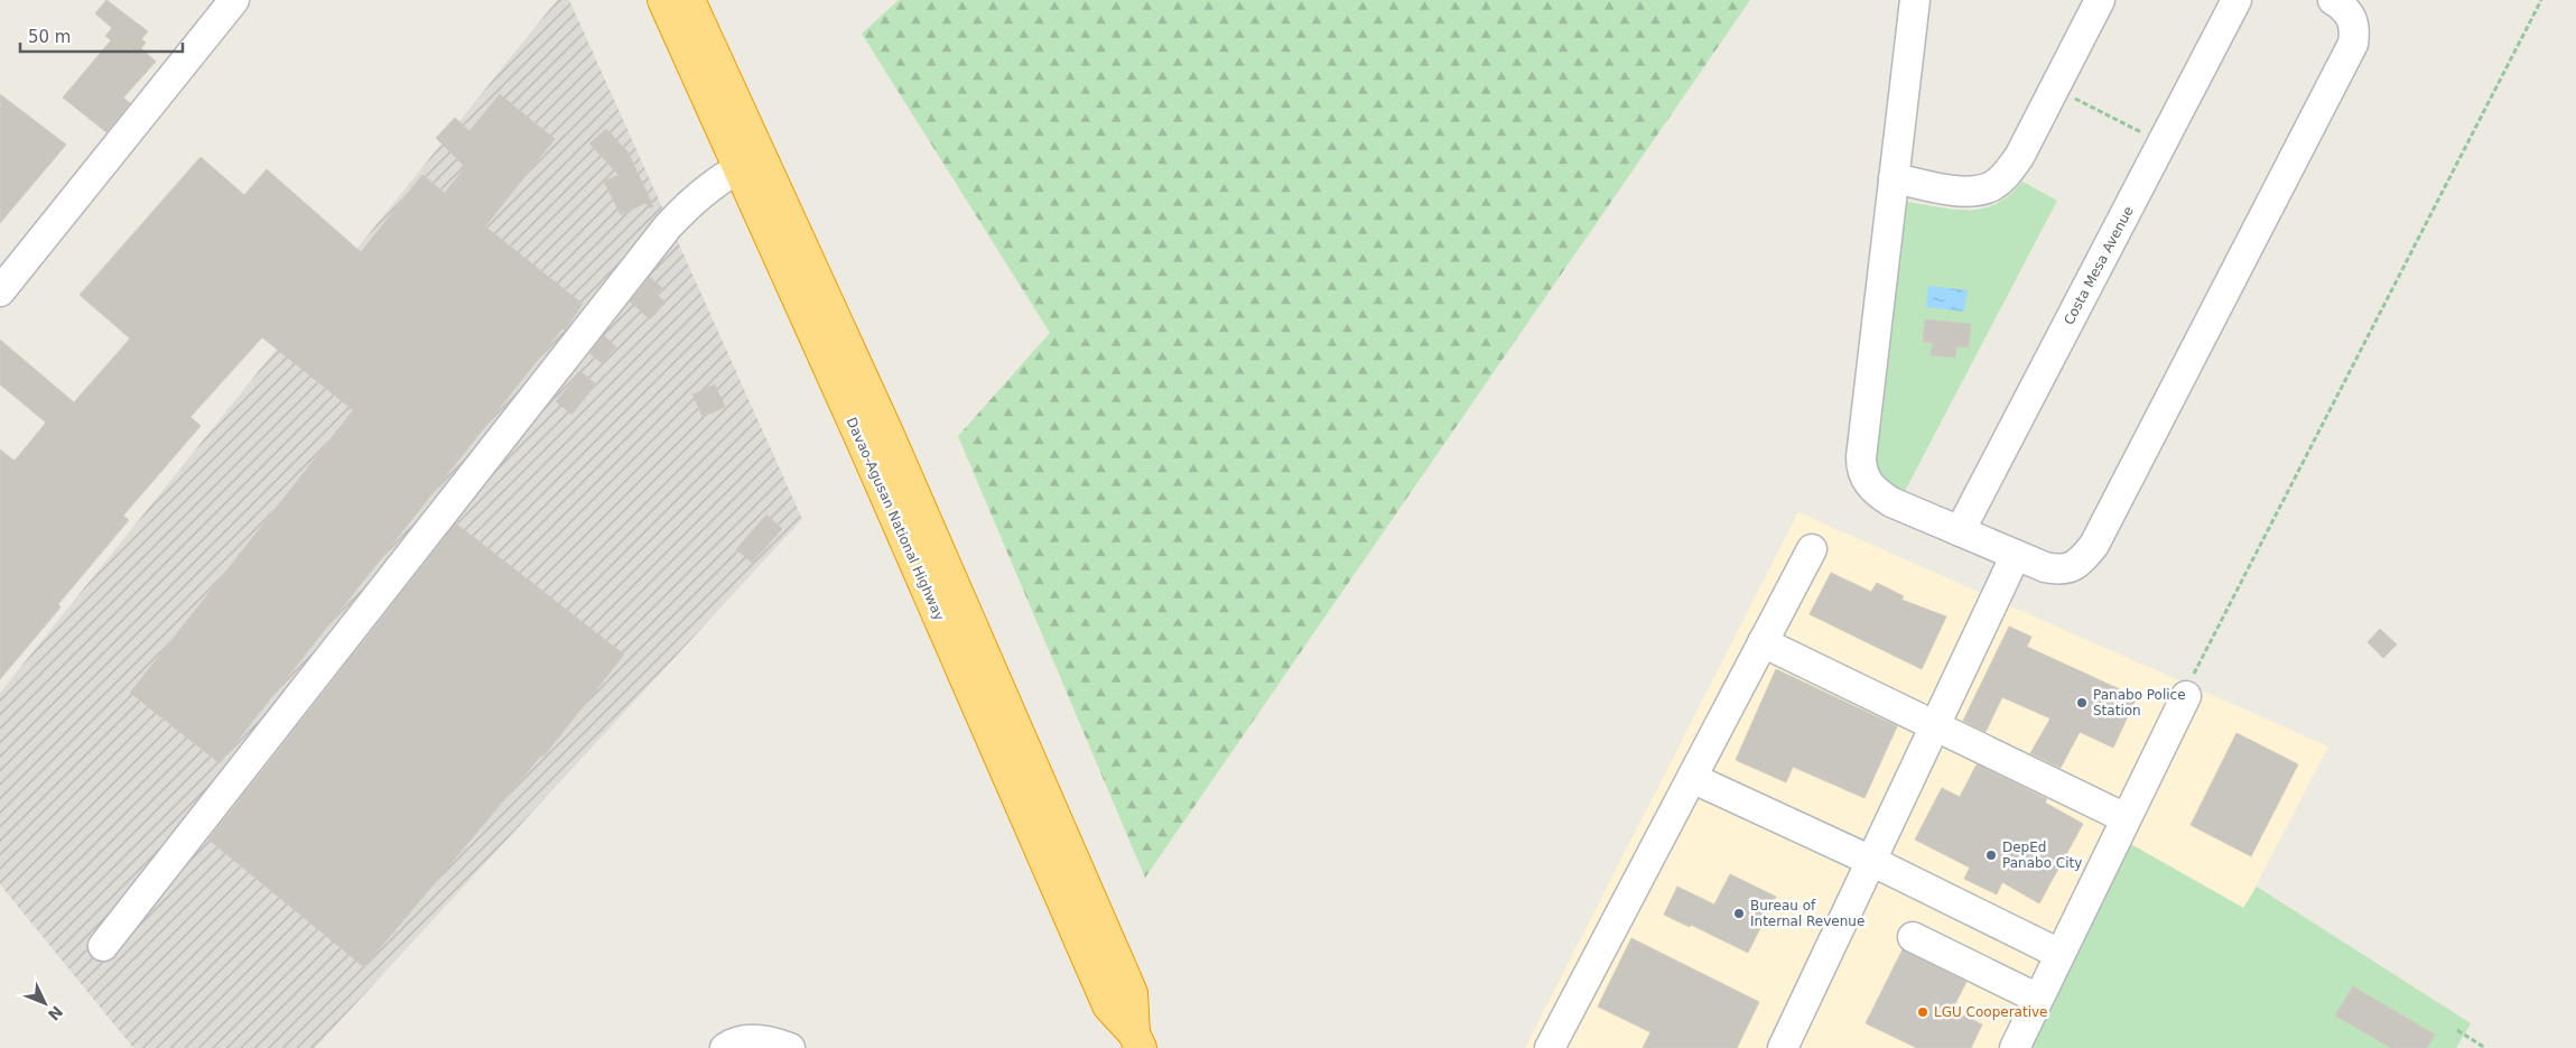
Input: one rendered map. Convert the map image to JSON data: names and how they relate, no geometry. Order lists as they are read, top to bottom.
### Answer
{
  "streets": {
    "highway": ["Davao-Agusan National Highway"],
    "street": ["Costa Mesa Avenue"]
  },
  "places": [
    "Panabo Police Station",
    "DepEd Panabo City",
    "Bureau of Internal Revenue",
    "LGU Cooperative"
  ],
  "scale_bar": "50 m",
  "north": "bottom right"
}
